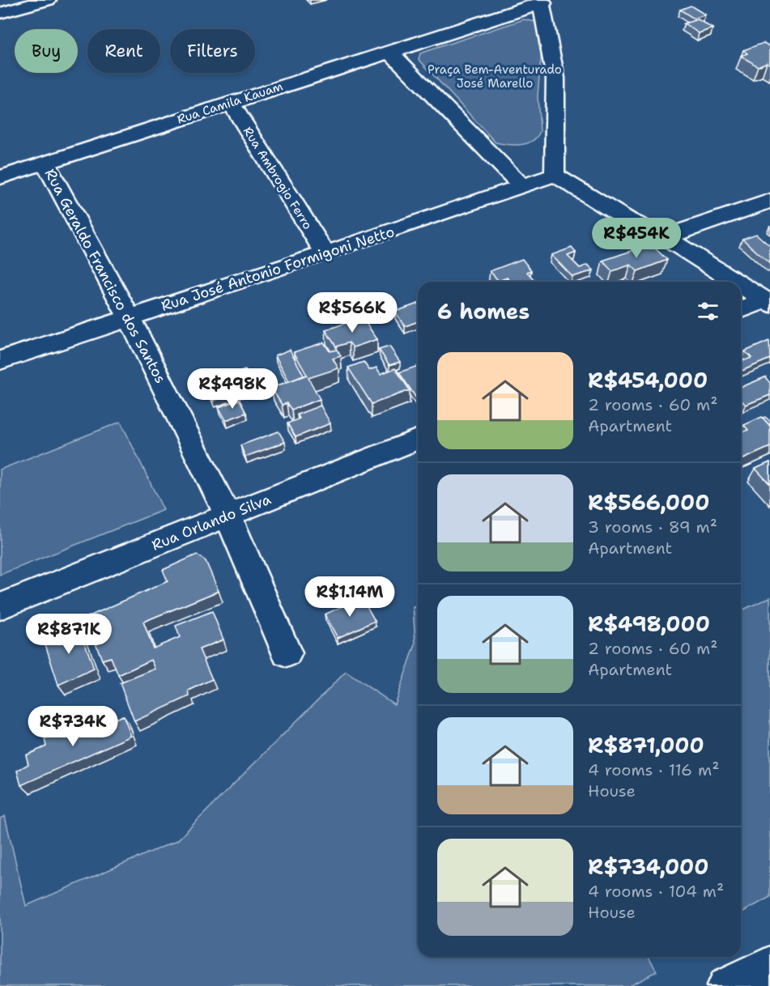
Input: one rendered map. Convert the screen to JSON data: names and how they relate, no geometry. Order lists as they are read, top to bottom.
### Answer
{
  "streets": {
    "street": [
      "Rua Camila Kauam",
      "Rua Ambrogio Ferro",
      "Rua José Antonio Formigoni Netto",
      "Rua Geraldo Francisco dos Santos",
      "Rua Orlando Silva"
    ]
  },
  "crossings": [
    ["Rua Camila Kauam", "Rua Ambrogio Ferro"],
    ["Rua Camila Kauam", "Rua Geraldo Francisco dos Santos"],
    ["Rua Ambrogio Ferro", "Rua José Antonio Formigoni Netto"],
    ["Rua José Antonio Formigoni Netto", "Rua Geraldo Francisco dos Santos"],
    ["Rua Geraldo Francisco dos Santos", "Rua Orlando Silva"]
  ],
  "parks": ["Praça Bem-Aventurado José Marello"],
  "page": {
    "chip": ["Buy", "Rent", "Filters"],
    "price": [
      "R$454K",
      "R$566K",
      "R$498K",
      "R$1.14M",
      "R$871K",
      "R$734K"
    ],
    "heading": "6 homes",
    "list": [
      {
        "name": "R$454,000",
        "note": "2 rooms · 60 m² · Apartment"
      },
      {
        "name": "R$566,000",
        "note": "3 rooms · 89 m² · Apartment"
      },
      {
        "name": "R$498,000",
        "note": "2 rooms · 60 m² · Apartment"
      },
      {
        "name": "R$871,000",
        "note": "4 rooms · 116 m² · House"
      },
      {
        "name": "R$734,000",
        "note": "4 rooms · 104 m² · House"
      }
    ]
  }
}
